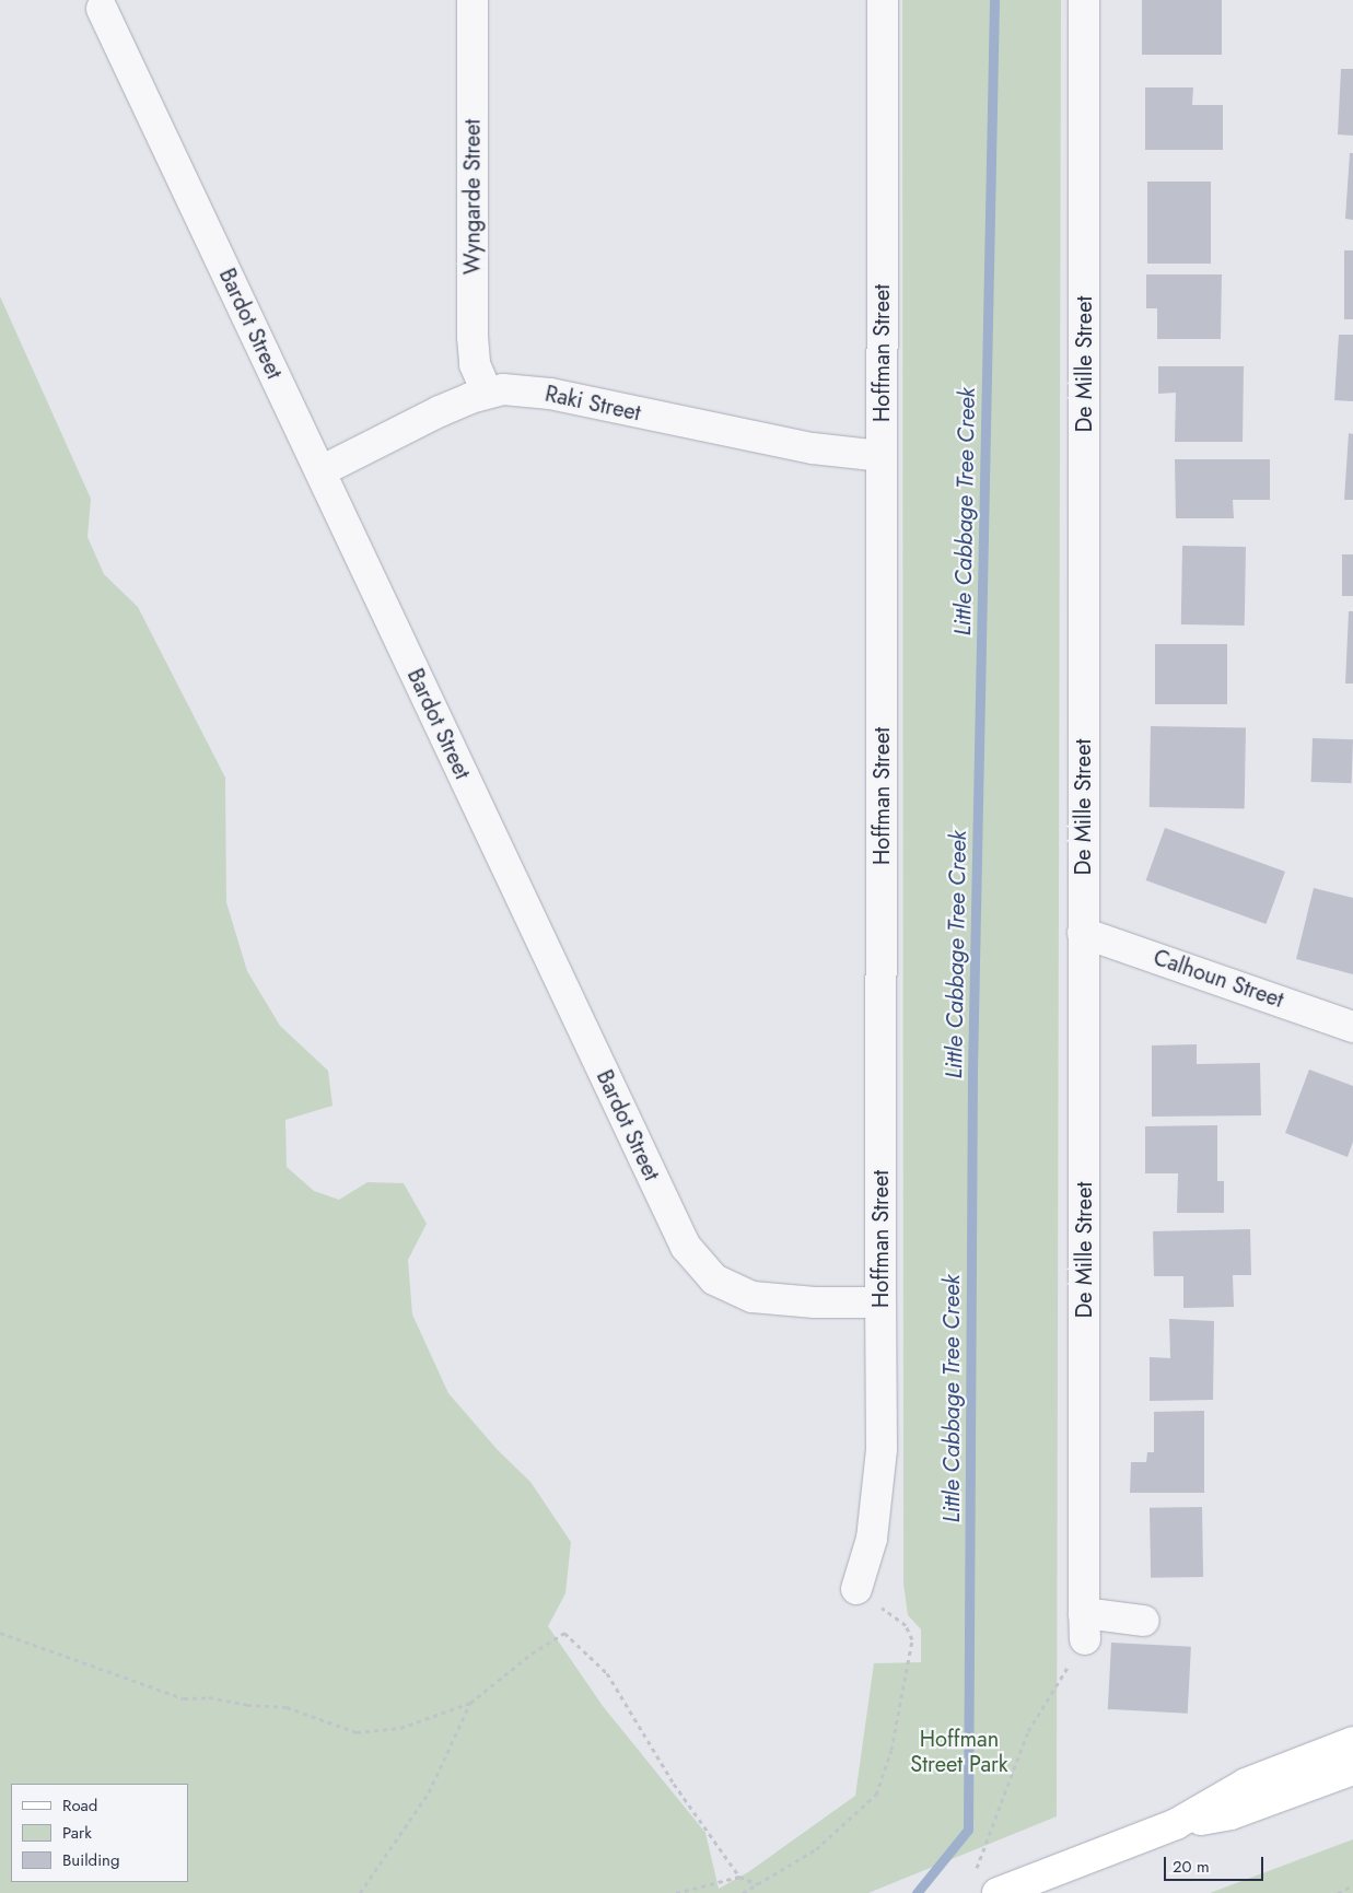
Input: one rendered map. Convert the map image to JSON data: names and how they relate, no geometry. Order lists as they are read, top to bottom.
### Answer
{
  "streets": {
    "street": [
      "Wyngarde Street",
      "Bardot Street",
      "Hoffman Street",
      "De Mille Street",
      "Raki Street",
      "Calhoun Street"
    ]
  },
  "crossings": [
    ["Wyngarde Street", "Raki Street"],
    ["Bardot Street", "Hoffman Street"],
    ["Bardot Street", "Raki Street"],
    ["Hoffman Street", "Raki Street"],
    ["De Mille Street", "Calhoun Street"]
  ],
  "water": ["Little Cabbage Tree Creek"],
  "parks": ["Hoffman Street Park"],
  "legend": ["Road", "Park", "Building"],
  "scale_bar": "20 m"
}
